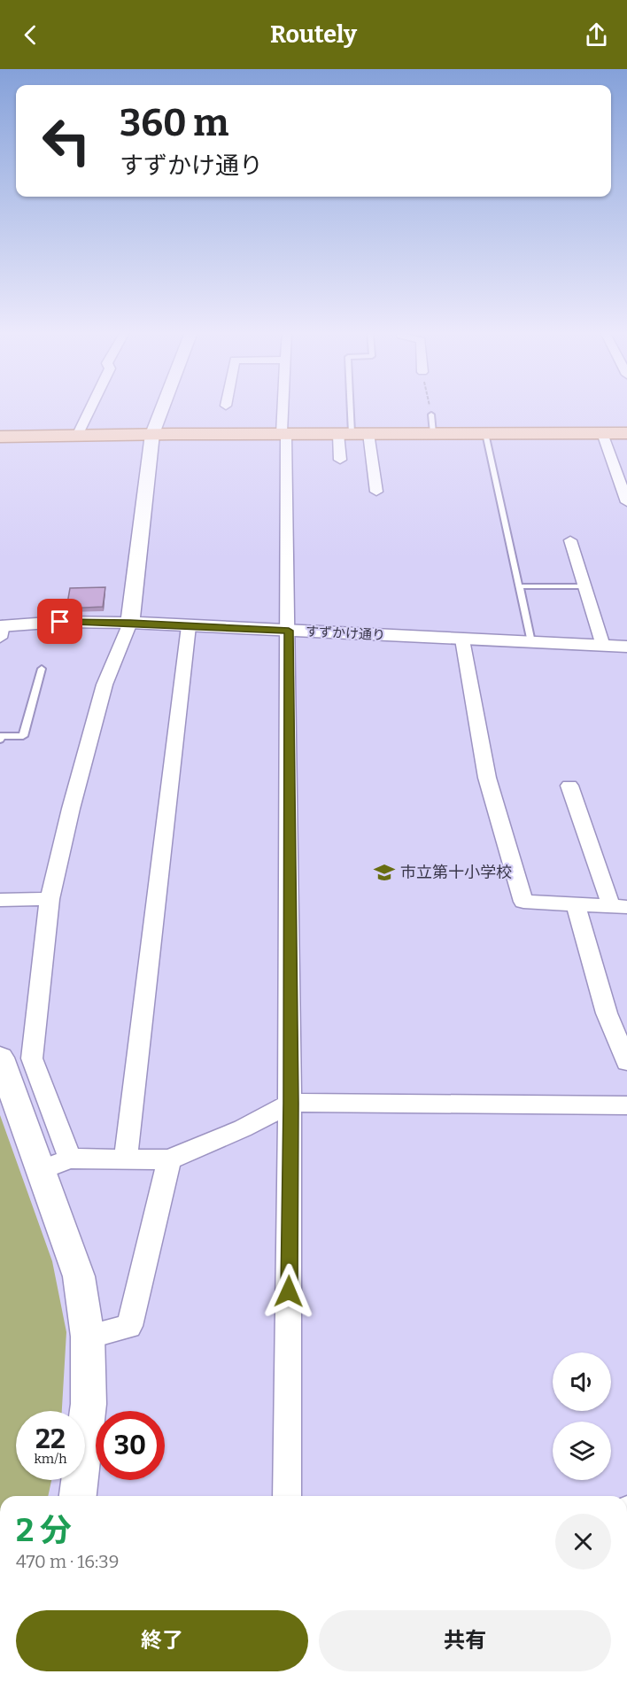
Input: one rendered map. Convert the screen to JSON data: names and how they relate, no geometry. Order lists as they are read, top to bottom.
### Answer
{
  "streets": {
    "street": ["すずかけ通り"]
  },
  "places": {
    "school or university": ["市立第十小学校"]
  },
  "page": {
    "header": "Routely",
    "turn": ["360 m", "すずかけ通り"],
    "speed": "22 km/h",
    "limit": "30",
    "heading": ["2 分", "470 m · 16:39"],
    "buttons": ["終了", "共有"]
  }
}
